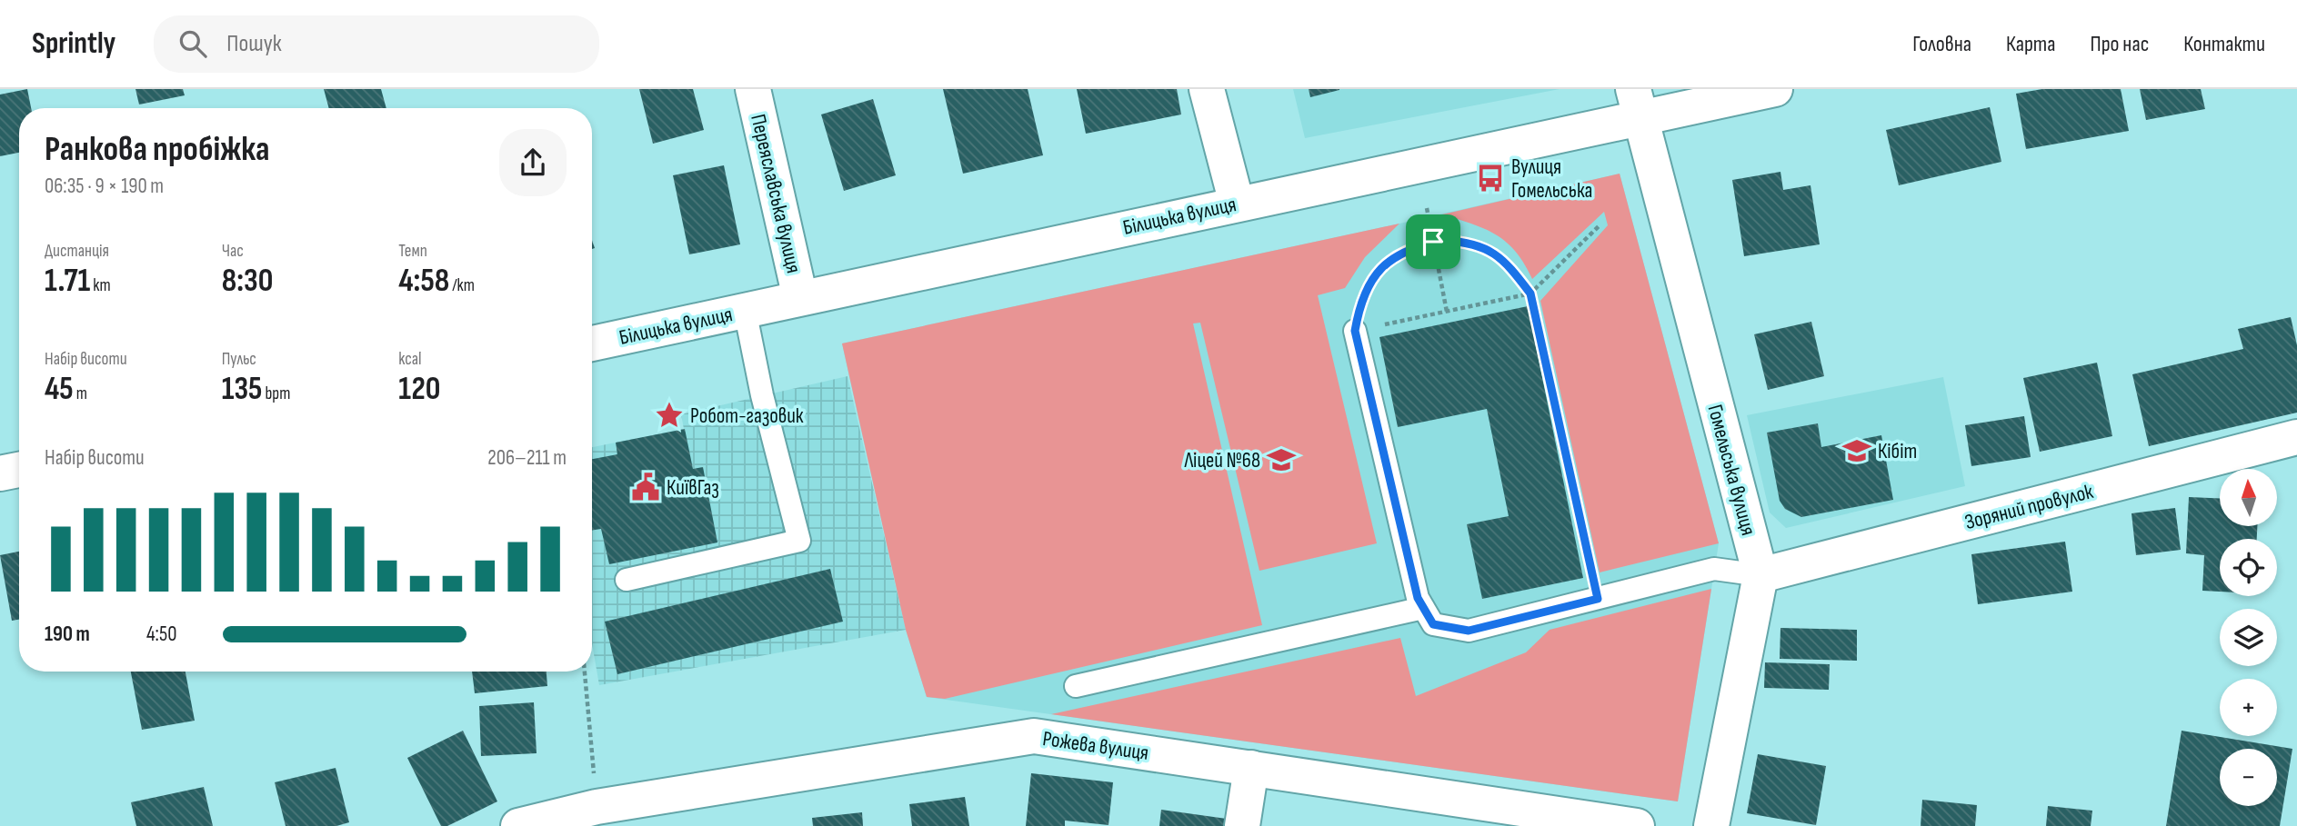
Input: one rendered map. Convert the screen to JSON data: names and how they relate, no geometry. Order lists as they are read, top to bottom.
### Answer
{
  "streets": {
    "street": [
      "Переяславська вулиця",
      "Білицька вулиця",
      "Гомельська вулиця",
      "Зоряний провулок",
      "Рожева вулиця"
    ]
  },
  "crossings": [
    ["Переяславська вулиця", "Білицька вулиця"],
    ["Білицька вулиця", "Гомельська вулиця"],
    ["Гомельська вулиця", "Зоряний провулок"]
  ],
  "places": {
    "bus stop": ["Вулиця Гомельська"],
    "place": ["Робот-газовик"],
    "school or university": ["Кібіт", "Ліцей №68"],
    "public building": ["КиївГаз"]
  },
  "north": "top",
  "page": {
    "header": "Sprintly",
    "search": "Пошук",
    "nav": [
      "Головна",
      "Карта",
      "Про нас",
      "Контакти"
    ],
    "heading": ["Ранкова пробіжка", "06:35 · 9 × 190 m"],
    "stats": [
      ["Дистанція", "1.71 km"],
      ["Час", "8:30"],
      ["Темп", "4:58 /km"],
      ["Набір висоти", "45 m"],
      ["Пульс", "135 bpm"],
      ["kcal", "120"]
    ],
    "chart": ["Набір висоти", "206–211 m"],
    "map_buttons": ["+", "−"],
    "list": [
      {
        "name": "190 m",
        "note": "4:50"
      }
    ]
  }
}
